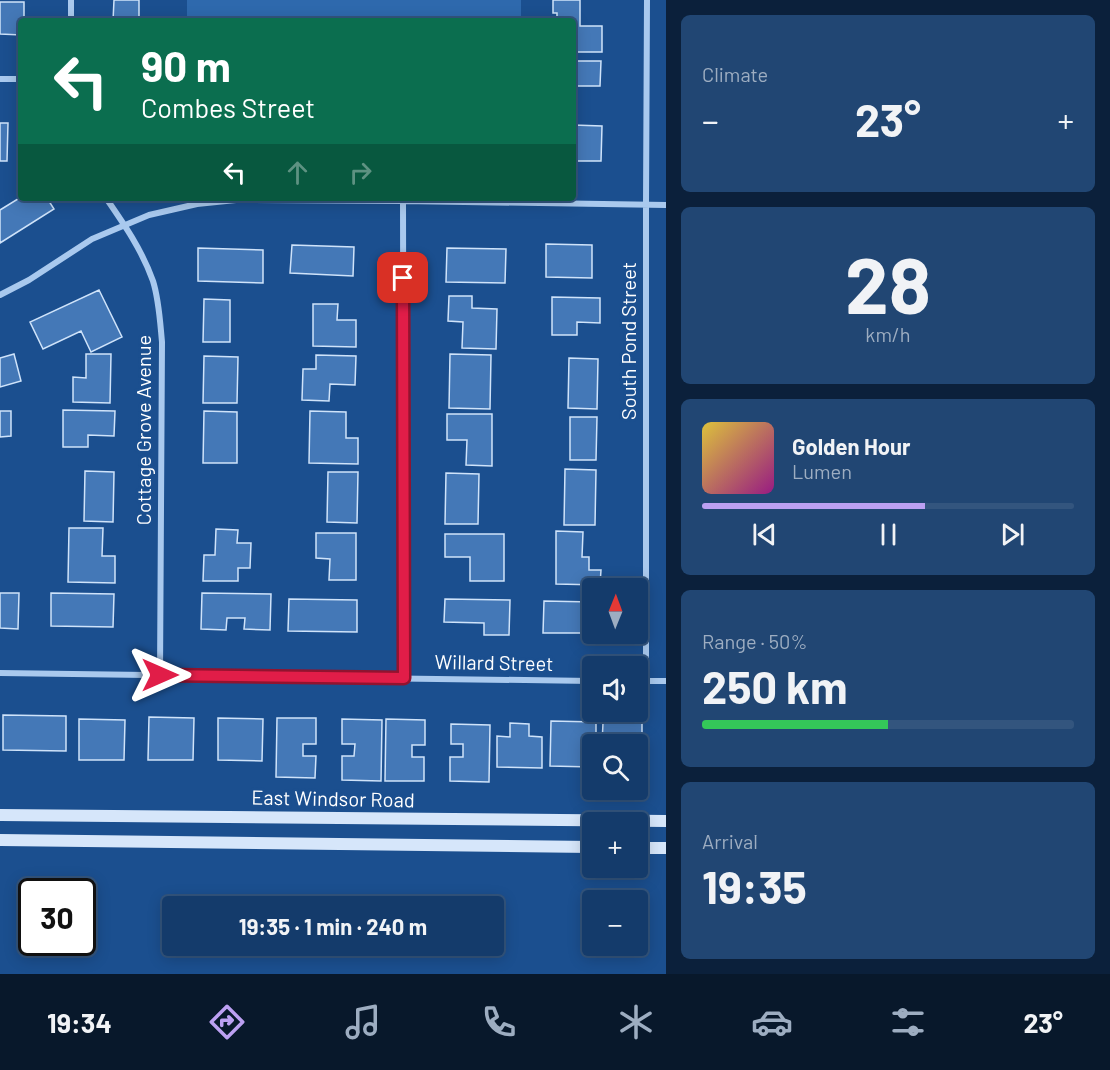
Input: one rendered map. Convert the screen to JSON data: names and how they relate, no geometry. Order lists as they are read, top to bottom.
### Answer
{
  "streets": {
    "main road": ["East Windsor Road"],
    "street": ["South Pond Street", "Cottage Grove Avenue", "Willard Street"]
  },
  "crossings": [
    ["Cottage Grove Avenue", "Willard Street"]
  ],
  "north": "top",
  "page": {
    "tile": [
      "Climate",
      ["28", "km/h"],
      ["Range · 50%", "250 km"],
      ["Arrival", "19:35"]
    ],
    "turn": ["90 m", "Combes Street"],
    "heat": ["−", "23°", "+"],
    "song": ["Golden Hour", "Lumen"],
    "map_buttons": ["+", "−"],
    "limit": "30",
    "trip": "19:35 · 1 min · 240 m",
    "tabs": ["19:34", "23°"]
  }
}
